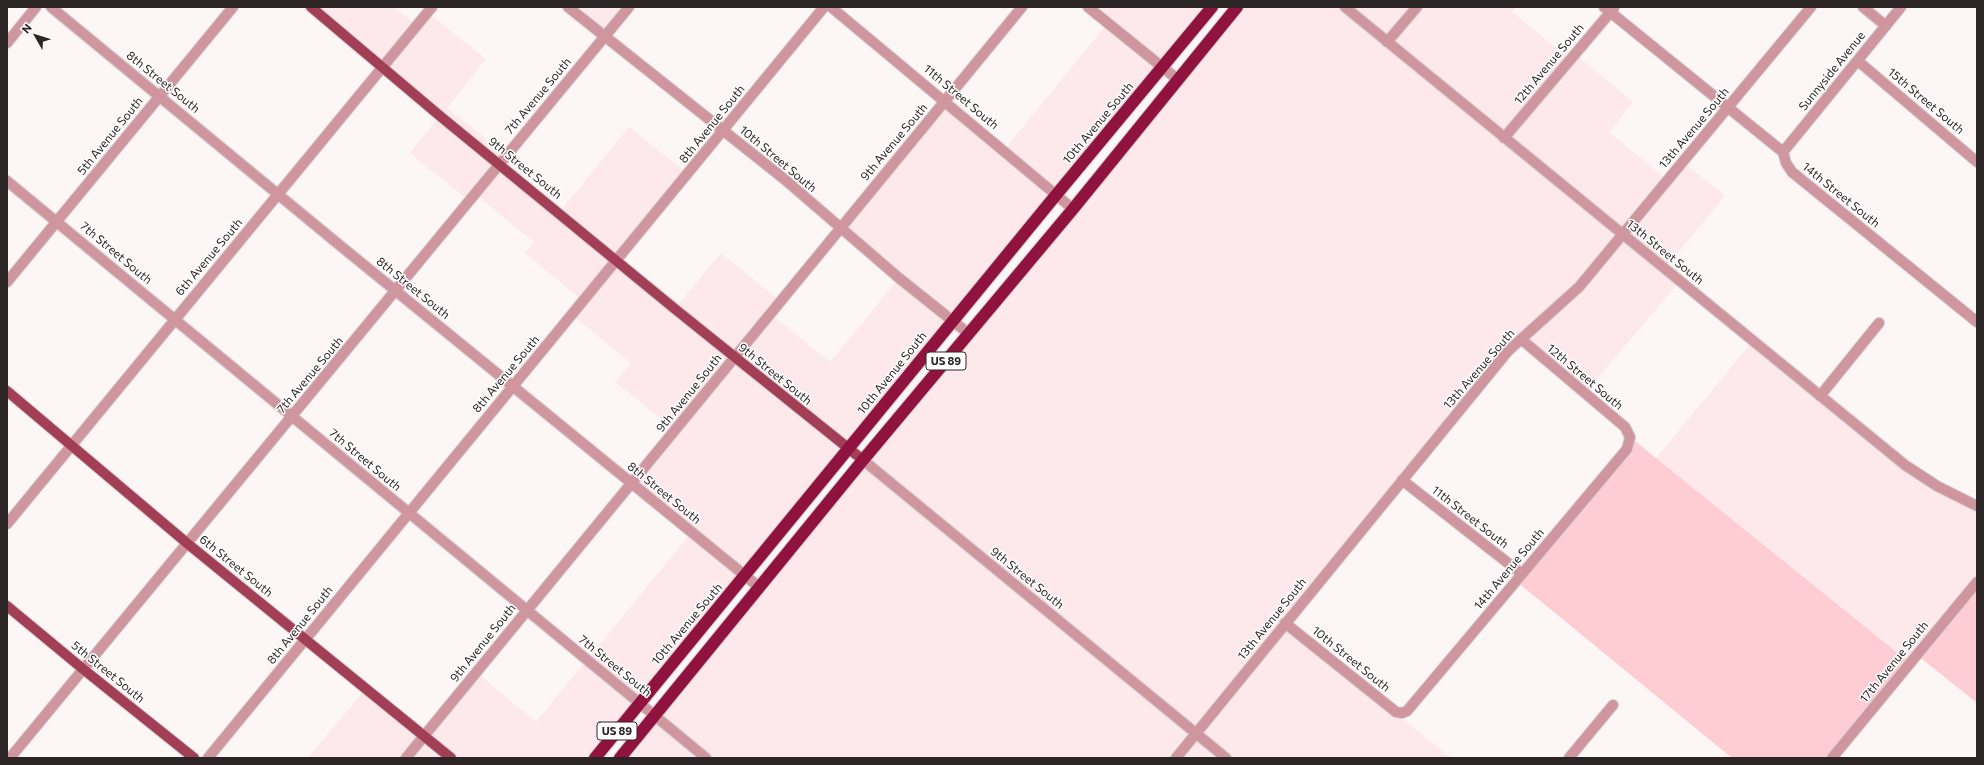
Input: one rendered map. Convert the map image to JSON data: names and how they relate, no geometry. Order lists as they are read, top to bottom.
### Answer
{
  "streets": {
    "highway": ["10th Avenue South", "US 89"],
    "main road": ["9th Street South", "6th Street South", "5th Street South"],
    "street": [
      "12th Avenue South",
      "Sunnyside Avenue",
      "8th Street South",
      "7th Avenue South",
      "11th Street South",
      "15th Street South",
      "8th Avenue South",
      "13th Avenue South",
      "5th Avenue South",
      "9th Avenue South",
      "10th Street South",
      "14th Street South",
      "13th Street South",
      "7th Street South",
      "6th Avenue South",
      "12th Street South",
      "14th Avenue South",
      "17th Avenue South"
    ]
  },
  "crossings": [
    ["12th Avenue South", "14th Street South"],
    ["12th Avenue South", "13th Street South"],
    ["Sunnyside Avenue", "15th Street South"],
    ["Sunnyside Avenue", "14th Street South"],
    ["8th Street South", "7th Avenue South"],
    ["8th Street South", "10th Avenue South"],
    ["8th Street South", "8th Avenue South"],
    ["8th Street South", "5th Avenue South"],
    ["8th Street South", "9th Avenue South"],
    ["8th Street South", "6th Avenue South"],
    ["8th Street South", "US 89"],
    ["7th Avenue South", "10th Street South"],
    ["7th Avenue South", "9th Street South"],
    ["7th Avenue South", "7th Street South"],
    ["7th Avenue South", "6th Street South"],
    ["7th Avenue South", "5th Street South"],
    ["11th Street South", "10th Avenue South"],
    ["11th Street South", "13th Avenue South"],
    ["11th Street South", "9th Avenue South"],
    ["11th Street South", "US 89"],
    ["11th Street South", "14th Avenue South"],
    ["10th Avenue South", "10th Street South"],
    ["10th Avenue South", "9th Street South"],
    ["10th Avenue South", "7th Street South"],
    ["8th Avenue South", "10th Street South"],
    ["8th Avenue South", "9th Street South"],
    ["8th Avenue South", "7th Street South"],
    ["8th Avenue South", "6th Street South"],
    ["13th Avenue South", "10th Street South"],
    ["13th Avenue South", "9th Street South"],
    ["13th Avenue South", "14th Street South"],
    ["13th Avenue South", "13th Street South"],
    ["13th Avenue South", "12th Street South"],
    ["5th Avenue South", "7th Street South"],
    ["9th Avenue South", "10th Street South"],
    ["9th Avenue South", "9th Street South"],
    ["9th Avenue South", "7th Street South"],
    ["9th Avenue South", "6th Street South"],
    ["10th Street South", "US 89"],
    ["10th Street South", "14th Avenue South"],
    ["9th Street South", "6th Avenue South"],
    ["9th Street South", "US 89"],
    ["7th Street South", "6th Avenue South"],
    ["7th Street South", "US 89"],
    ["6th Avenue South", "6th Street South"],
    ["12th Street South", "14th Avenue South"]
  ],
  "north": "top left"
}
